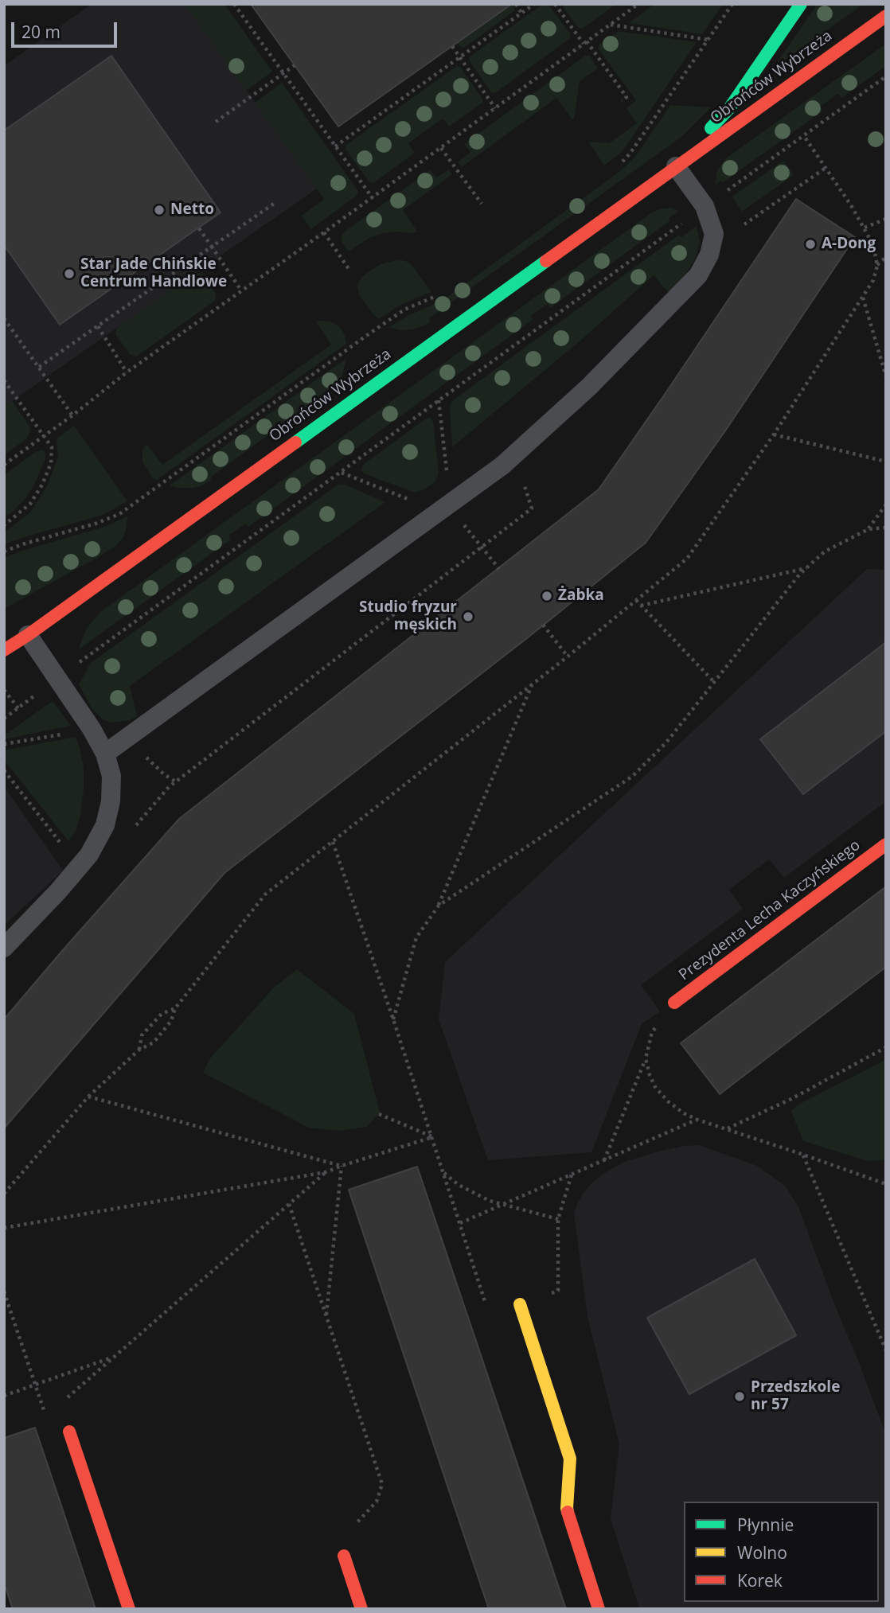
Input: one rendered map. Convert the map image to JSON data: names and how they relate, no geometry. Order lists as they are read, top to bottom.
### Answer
{
  "streets": {
    "main road": ["Obrońców Wybrzeża", "Prezydenta Lecha Kaczyńskiego"]
  },
  "places": [
    "Netto",
    "A-Dong",
    "Star Jade Chińskie Centrum Handlowe",
    "Żabka",
    "Studio fryzur męskich",
    "Przedszkole nr 57"
  ],
  "legend": ["Płynnie", "Wolno", "Korek"],
  "scale_bar": "20 m"
}
